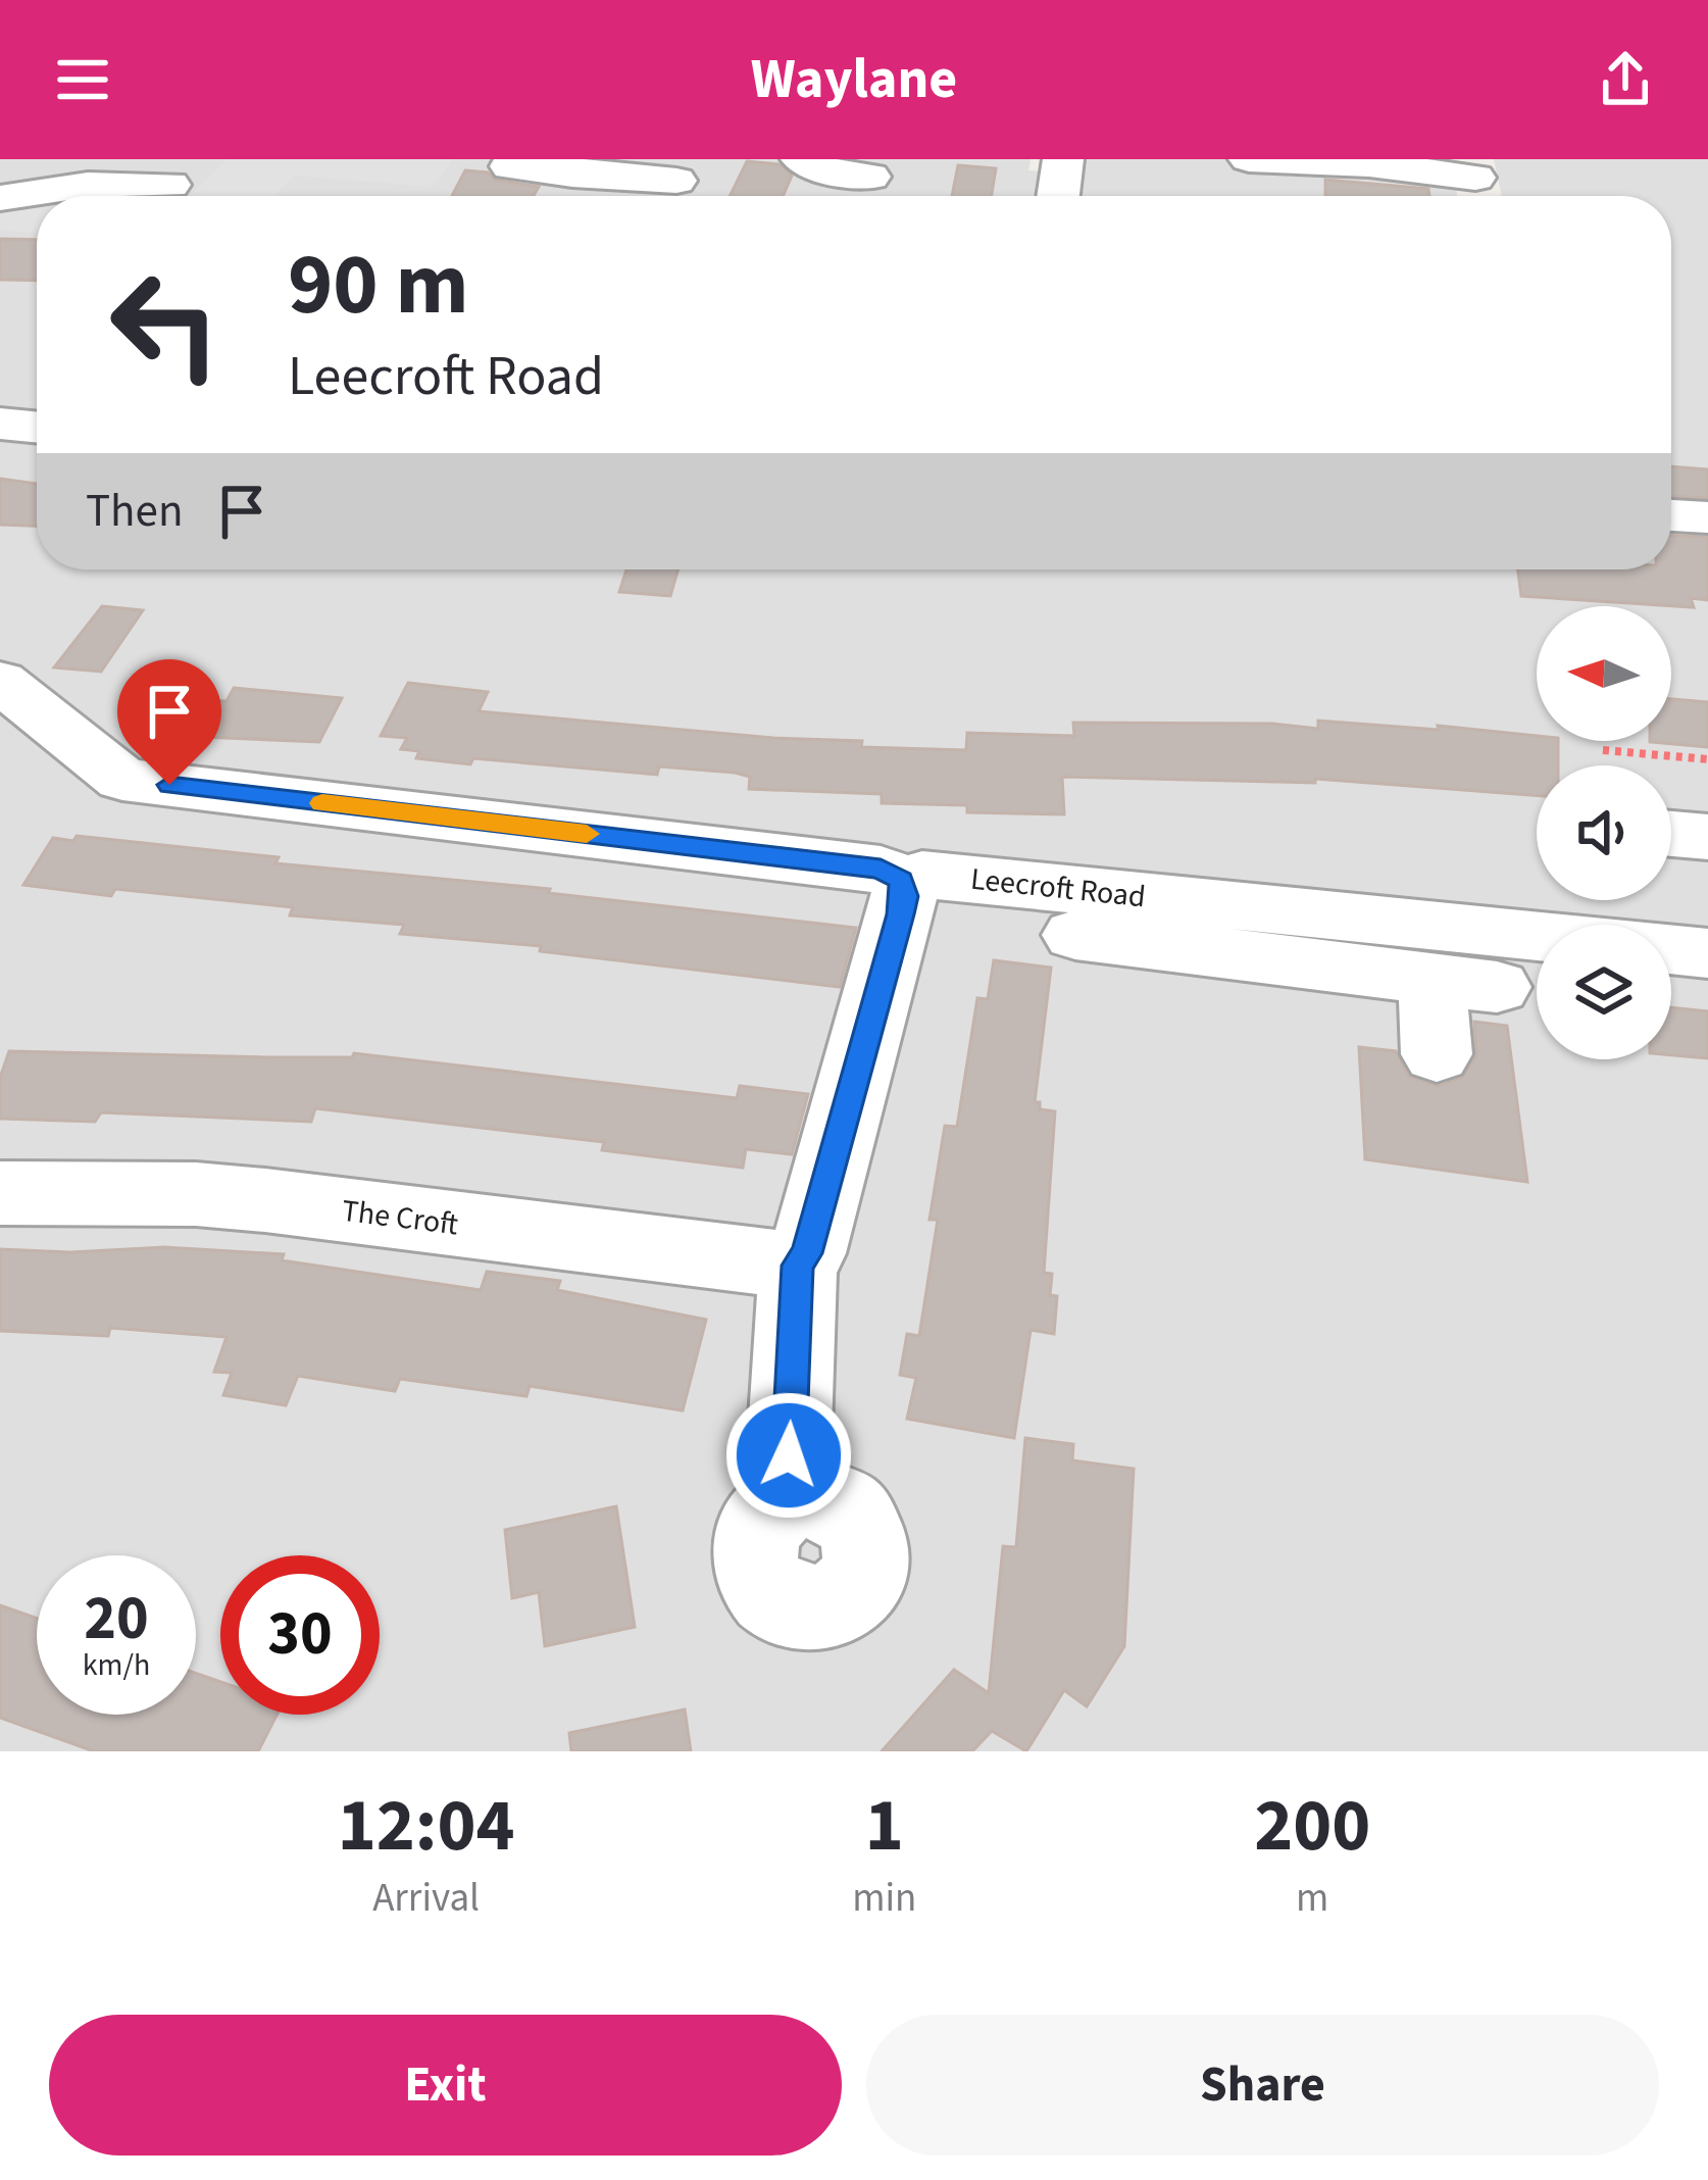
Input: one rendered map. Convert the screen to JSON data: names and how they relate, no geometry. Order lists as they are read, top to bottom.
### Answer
{
  "streets": {
    "street": ["Leecroft Road", "The Croft"]
  },
  "north": "left",
  "page": {
    "header": "Waylane",
    "turn": ["90 m", "Leecroft Road"],
    "then": "Then",
    "speed": "20 km/h",
    "limit": "30",
    "eta": [
      "12:04",
      "Arrival",
      "1",
      "min",
      "200",
      "m"
    ],
    "buttons": ["Exit", "Share"]
  }
}
